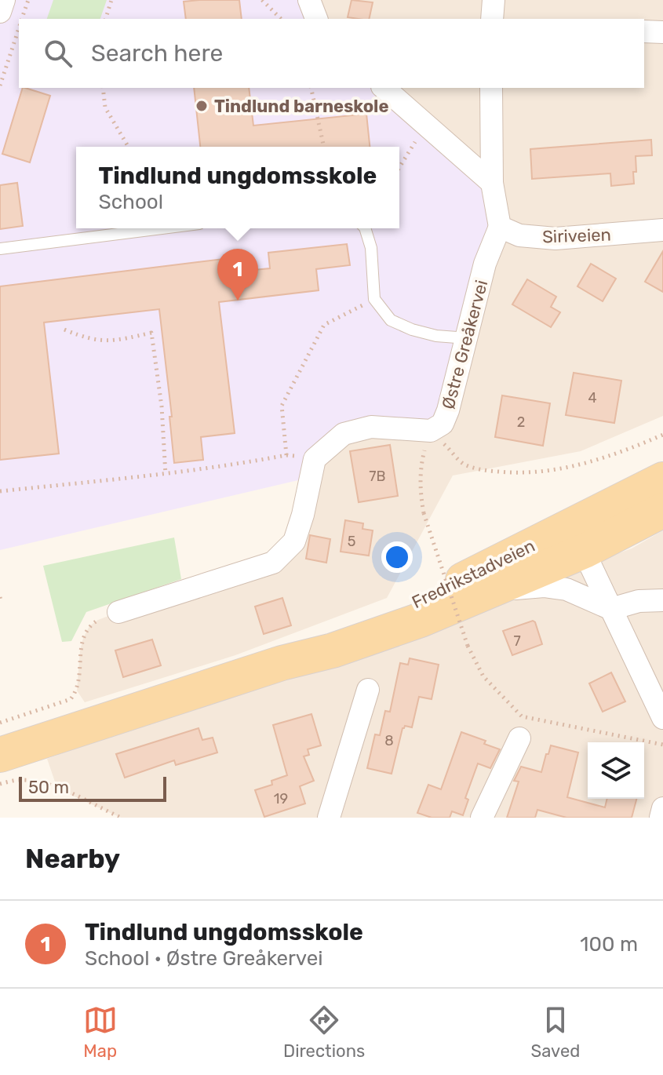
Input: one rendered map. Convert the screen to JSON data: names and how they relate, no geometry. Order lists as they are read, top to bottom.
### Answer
{
  "streets": {
    "main road": ["Fredrikstadveien"],
    "street": ["Siriveien", "Østre Greåkervei"]
  },
  "crossings": [
    ["Siriveien", "Østre Greåkervei"]
  ],
  "places": ["Tindlund barneskole"],
  "house_numbers": [
    "4",
    "2",
    "7B",
    "5",
    "7",
    "8",
    "19"
  ],
  "scale_bar": "50 m",
  "page": {
    "search": "Search here",
    "popup": ["Tindlund ungdomsskole", "School"],
    "pins": "1",
    "scale": "50 m",
    "heading": "Nearby",
    "list": [
      {
        "mark": "1",
        "name": "Tindlund ungdomsskole",
        "note": "School · Østre Greåkervei",
        "value": "100 m"
      }
    ],
    "nav": ["Map", "Directions", "Saved"]
  }
}
